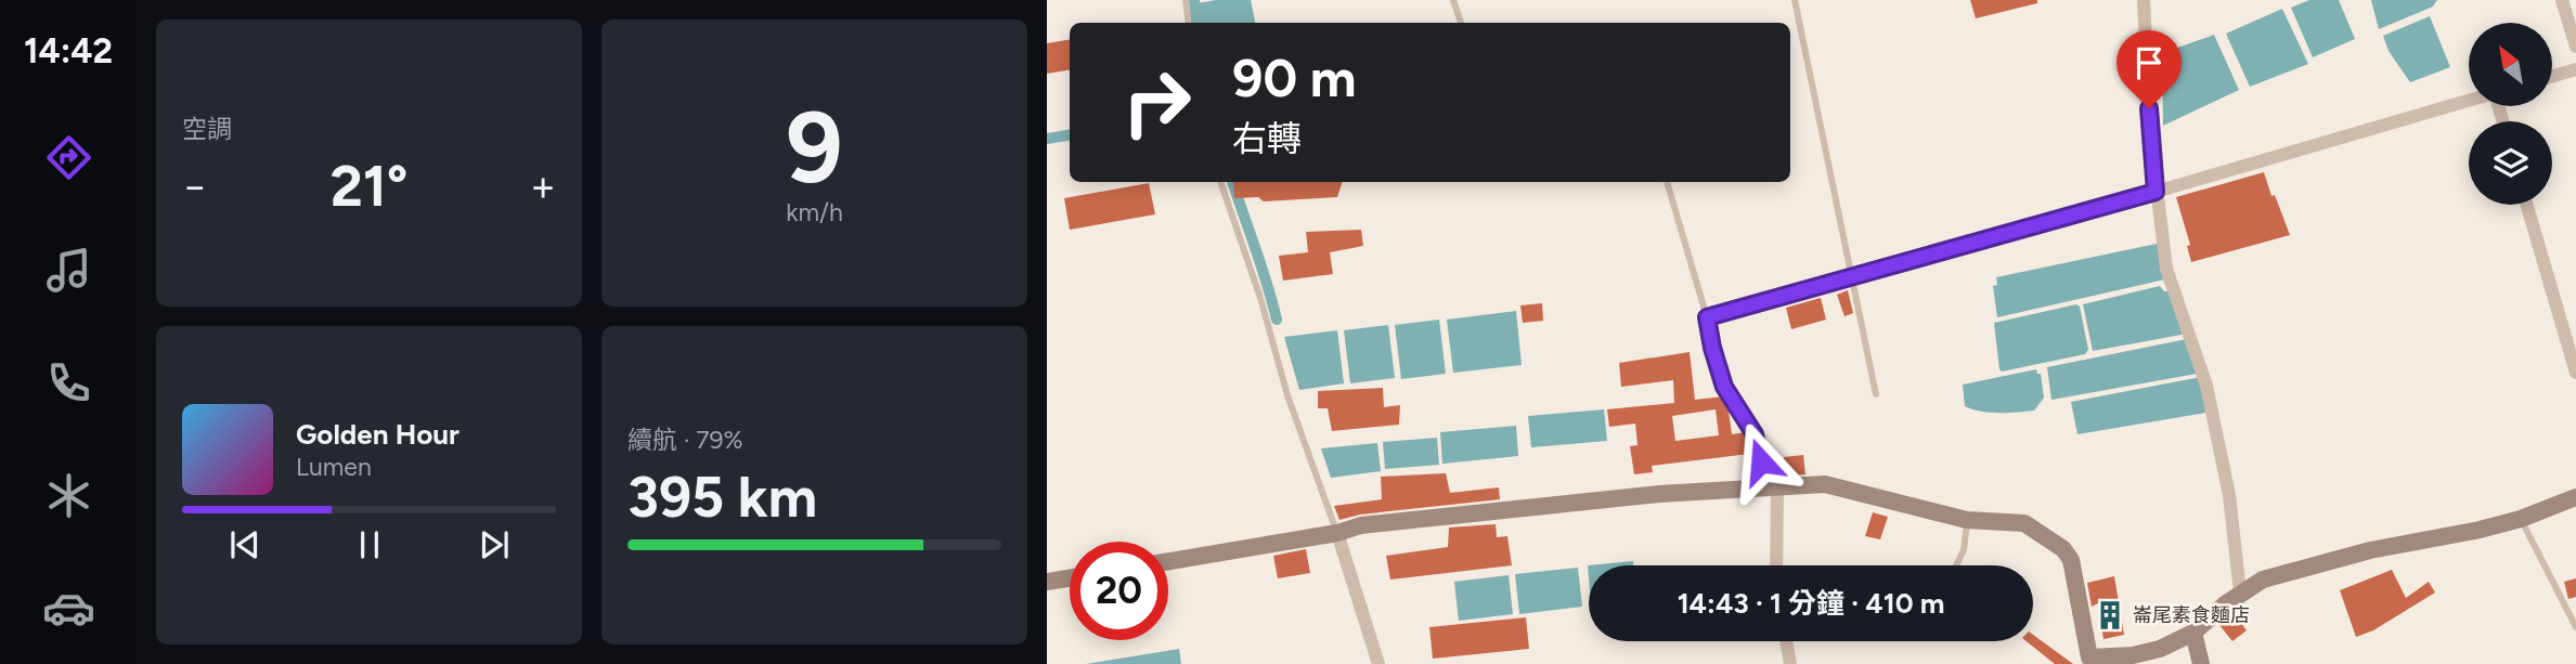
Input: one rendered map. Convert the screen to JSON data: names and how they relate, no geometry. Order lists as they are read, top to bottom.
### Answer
{
  "places": {
    "building": ["崙尾素食麵店"]
  },
  "north": "top left",
  "page": {
    "tabs": "14:42",
    "tile": [
      "空調",
      ["9", "km/h"],
      ["續航 · 79%", "395 km"]
    ],
    "turn": ["90 m", "右轉"],
    "heat": ["−", "21°", "+"],
    "song": ["Golden Hour", "Lumen"],
    "limit": "20",
    "trip": "14:43 · 1 分鐘 · 410 m"
  }
}
